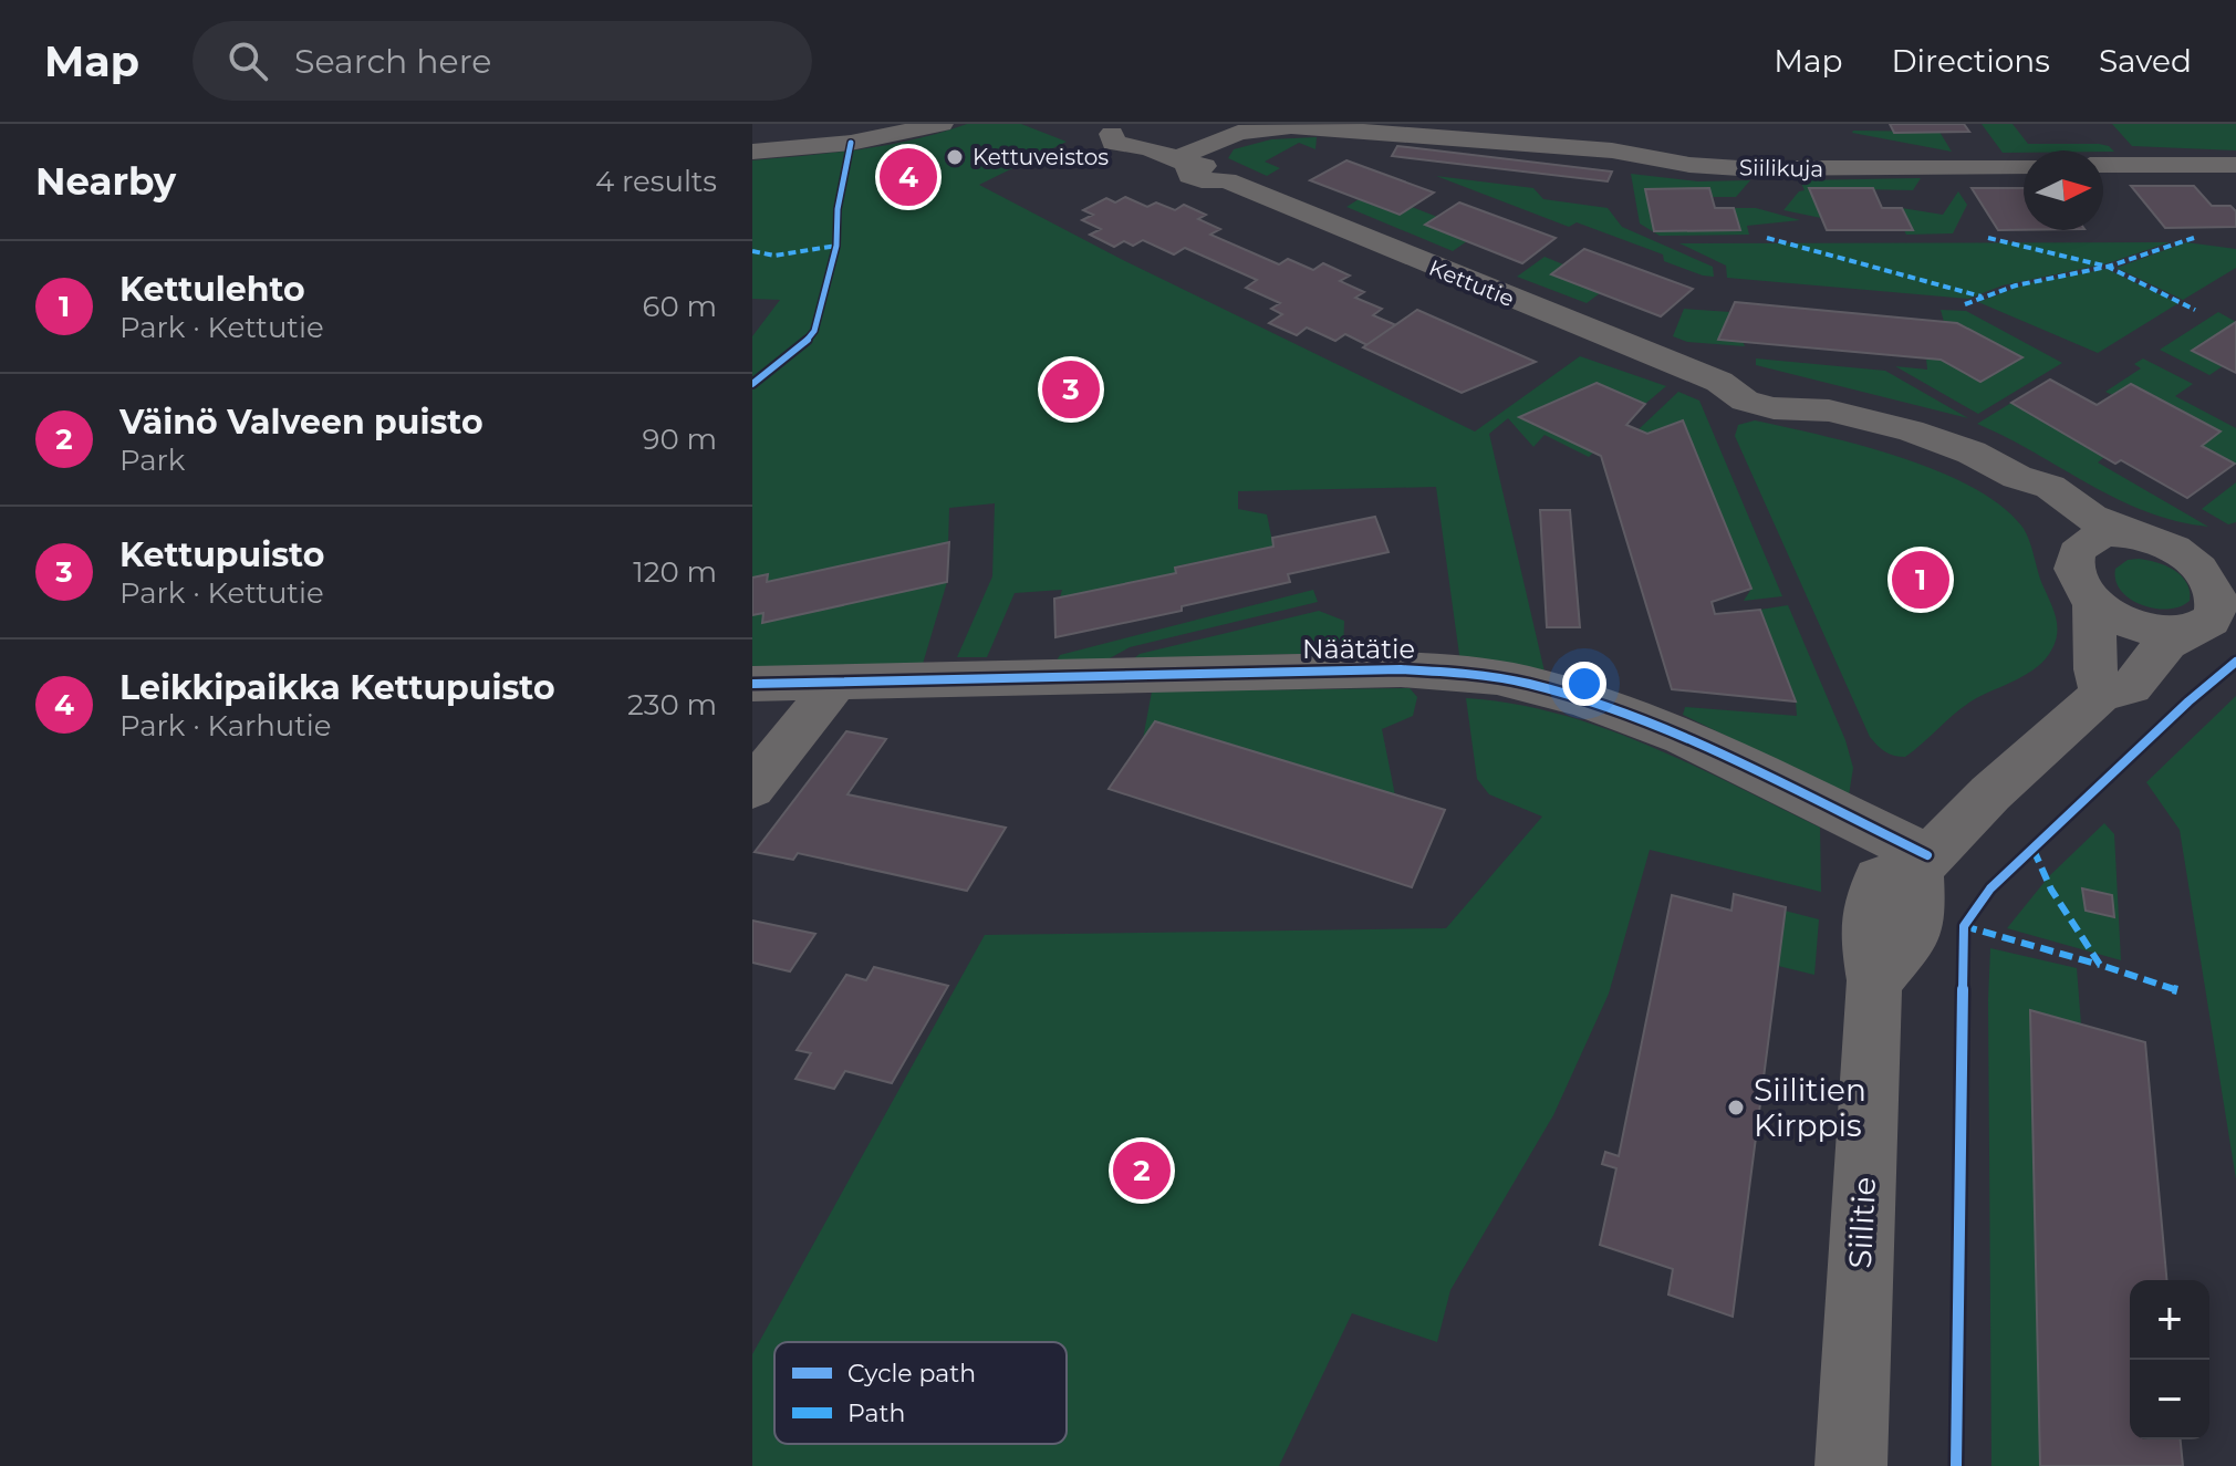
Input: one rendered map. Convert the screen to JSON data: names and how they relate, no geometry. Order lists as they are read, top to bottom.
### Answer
{
  "streets": {
    "street": [
      "Siilikuja",
      "Kettutie",
      "Näätätie",
      "Siilitie"
    ]
  },
  "crossings": [
    ["Siilikuja", "Kettutie"],
    ["Näätätie", "Siilitie"]
  ],
  "places": ["Kettuveistos", "Siilitien Kirppis"],
  "legend": ["Cycle path", "Path"],
  "north": "right",
  "page": {
    "header": "Map",
    "search": "Search here",
    "nav": ["Map", "Directions", "Saved"],
    "heading": ["Nearby", "4 results"],
    "pins": [
      "4",
      "3",
      "1",
      "2"
    ],
    "list": [
      {
        "mark": "1",
        "name": "Kettulehto",
        "note": "Park · Kettutie",
        "value": "60 m"
      },
      {
        "mark": "2",
        "name": "Väinö Valveen puisto",
        "note": "Park",
        "value": "90 m"
      },
      {
        "mark": "3",
        "name": "Kettupuisto",
        "note": "Park · Kettutie",
        "value": "120 m"
      },
      {
        "mark": "4",
        "name": "Leikkipaikka Kettupuisto",
        "note": "Park · Karhutie",
        "value": "230 m"
      }
    ],
    "map_buttons": ["+", "−"]
  }
}
